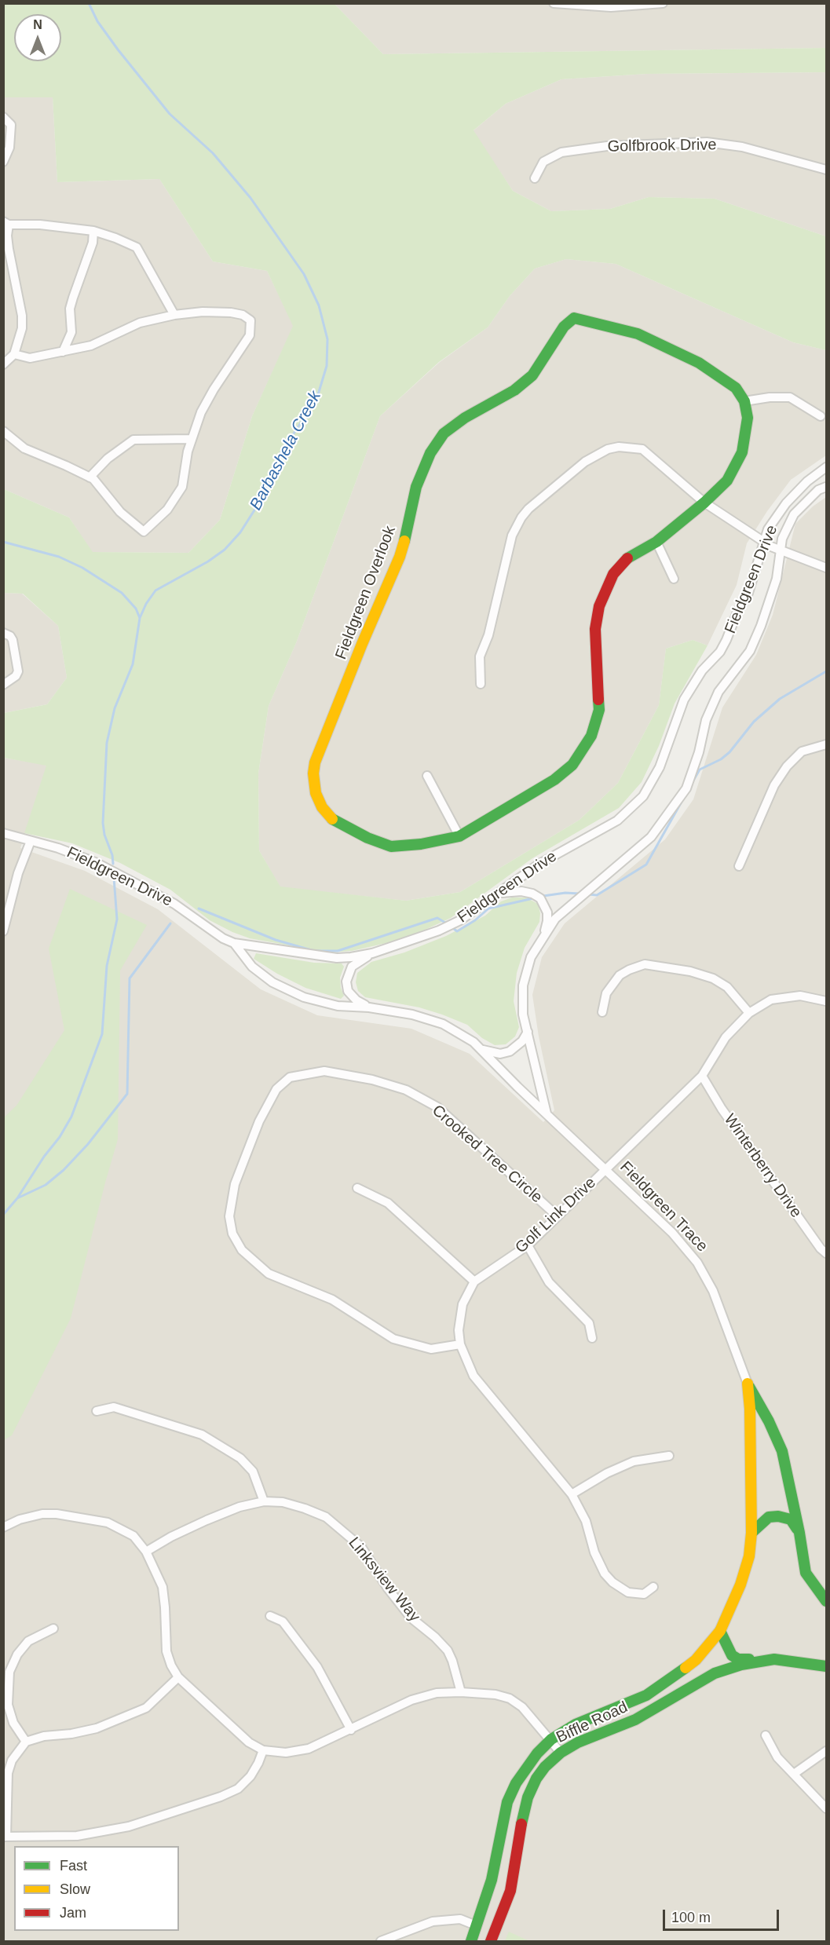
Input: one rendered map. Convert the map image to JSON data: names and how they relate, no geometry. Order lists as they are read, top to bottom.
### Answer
{
  "streets": {
    "street": [
      "Golfbrook Drive",
      "Fieldgreen Drive",
      "Fieldgreen Overlook",
      "Crooked Tree Circle",
      "Winterberry Drive",
      "Fieldgreen Trace",
      "Golf Link Drive",
      "Linksview Way",
      "Biffle Road"
    ]
  },
  "crossings": [
    ["Fieldgreen Drive", "Fieldgreen Trace"],
    ["Crooked Tree Circle", "Golf Link Drive"],
    ["Winterberry Drive", "Golf Link Drive"],
    ["Fieldgreen Trace", "Golf Link Drive"],
    ["Fieldgreen Trace", "Biffle Road"]
  ],
  "water": ["Barbashela Creek"],
  "legend": ["Fast", "Slow", "Jam"],
  "scale_bar": "100 m",
  "north": "top"
}
